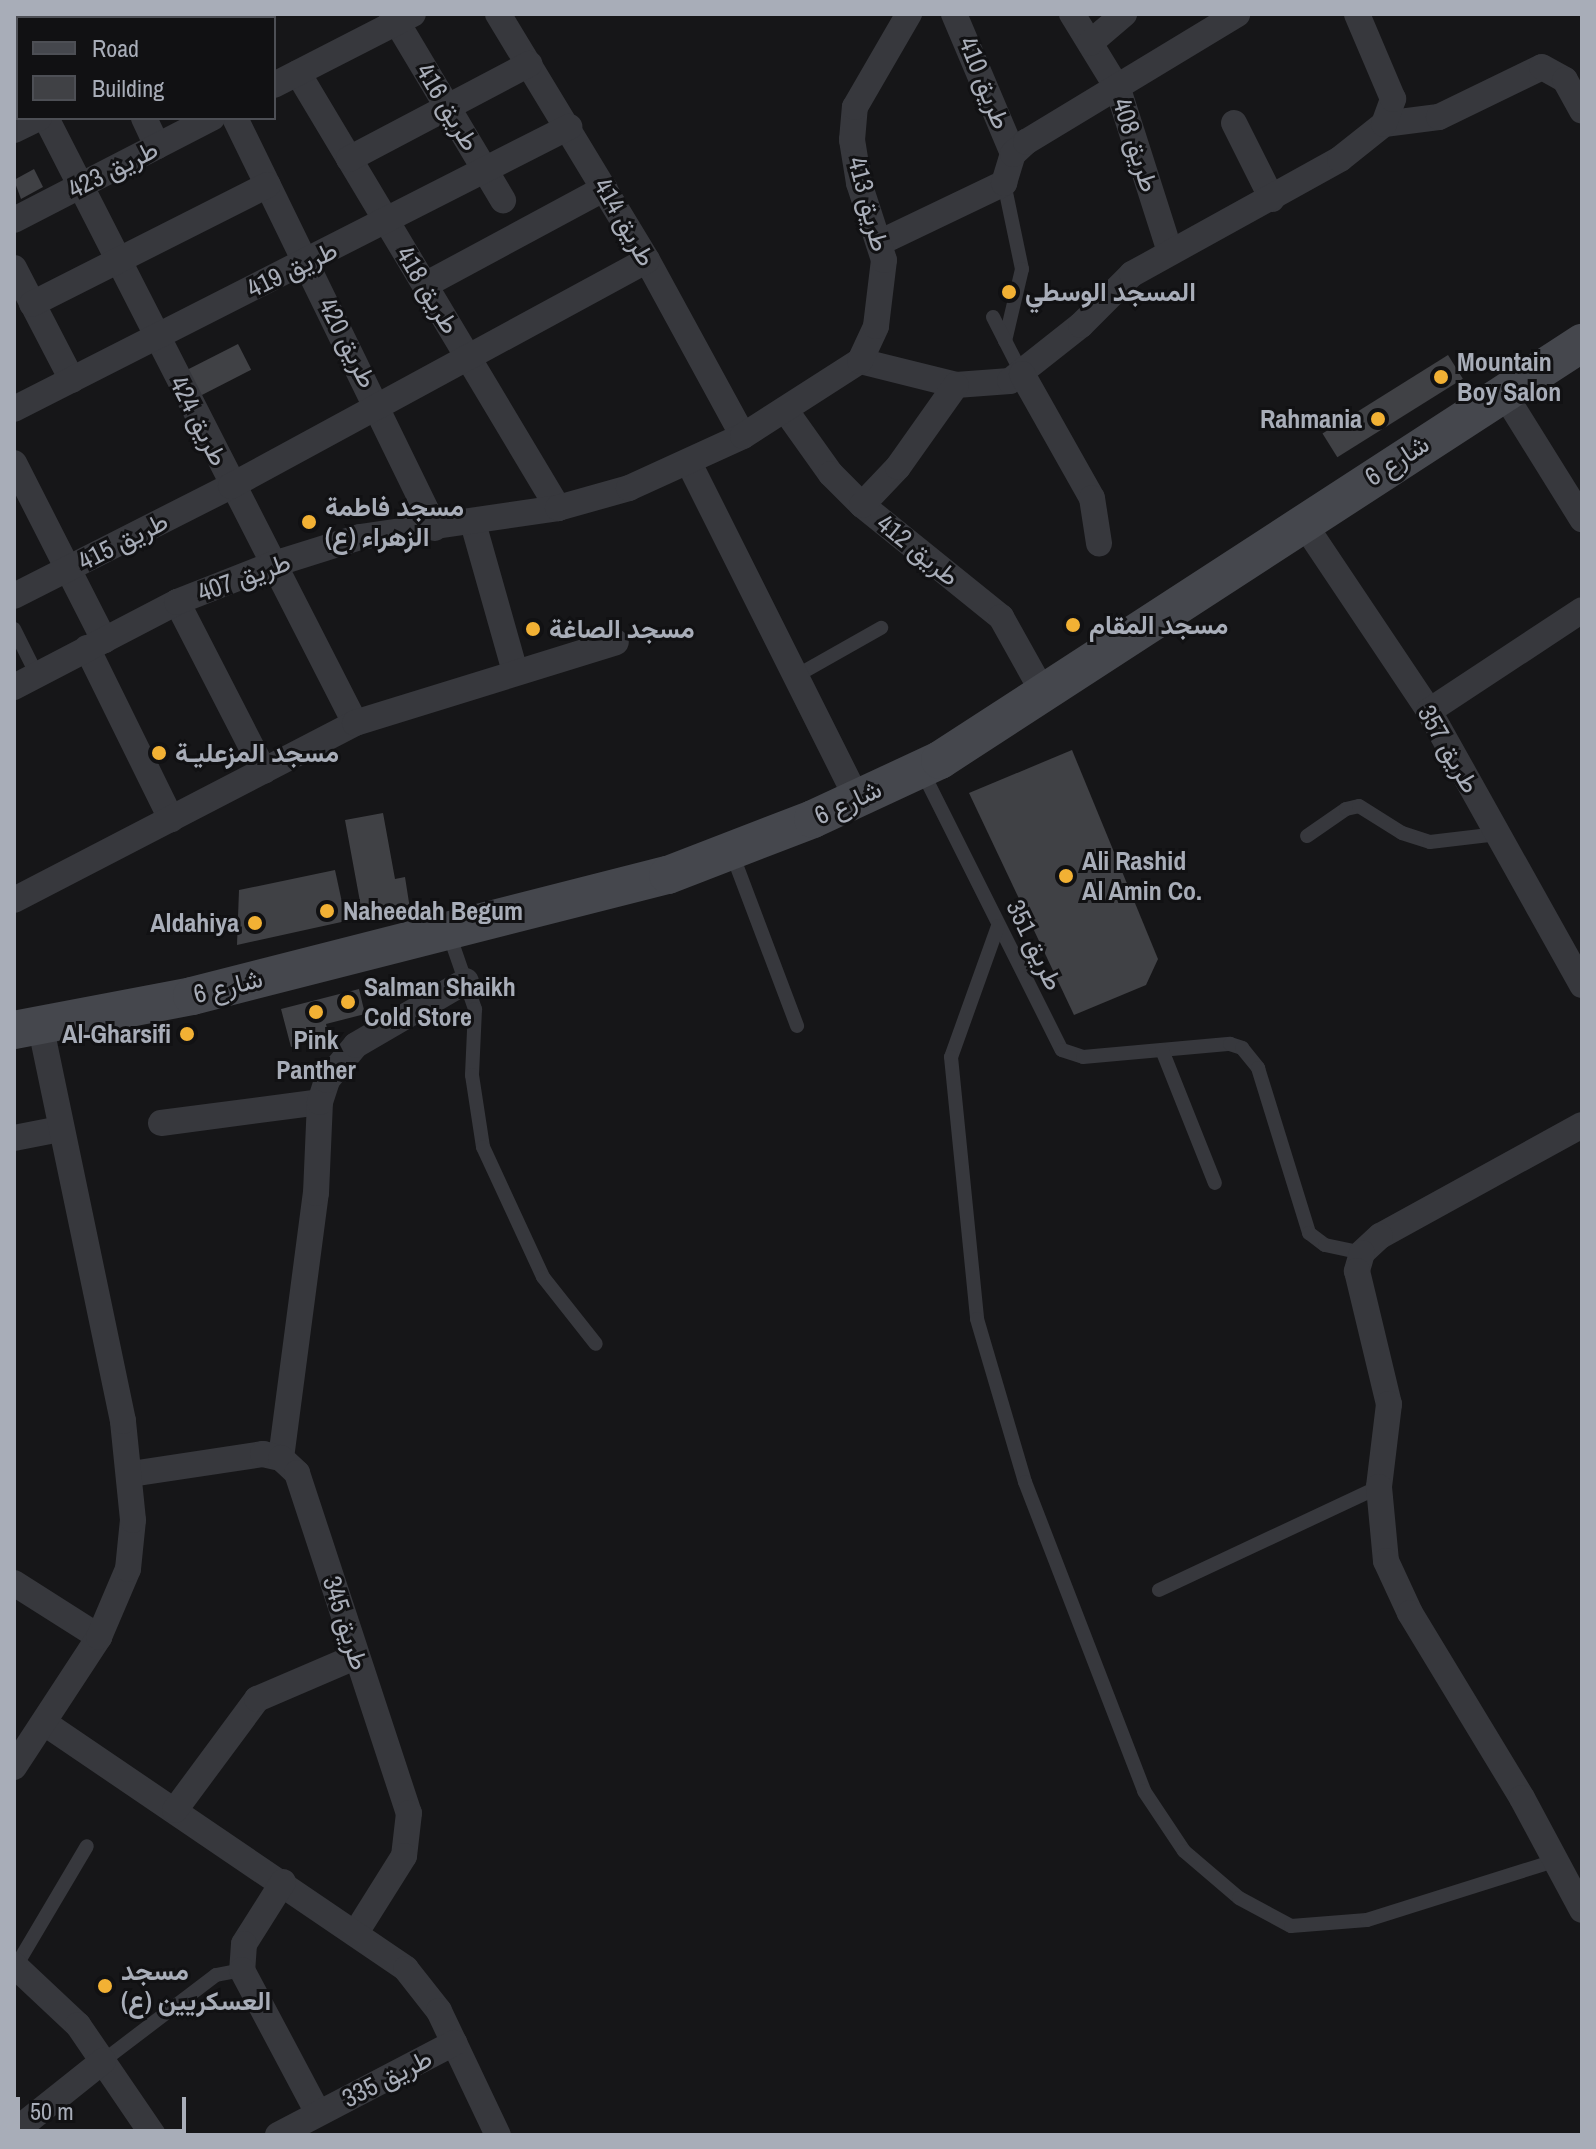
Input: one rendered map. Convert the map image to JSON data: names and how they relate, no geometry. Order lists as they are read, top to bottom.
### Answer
{
  "streets": {
    "street": [
      "طريق 410",
      "طريق 416",
      "طريق 408",
      "طريق 423",
      "طريق 413",
      "طريق 414",
      "طريق 419",
      "طريق 418",
      "طريق 420",
      "طريق 424",
      "شارع 6",
      "طريق 415",
      "طريق 412",
      "طريق 407",
      "طريق 357",
      "طريق 345",
      "طريق 335"
    ],
    "lane": ["طريق 351"]
  },
  "crossings": [
    ["طريق 416", "طريق 419"],
    ["طريق 423", "طريق 424"],
    ["طريق 414", "طريق 419"],
    ["طريق 414", "طريق 415"],
    ["طريق 414", "طريق 407"],
    ["طريق 419", "طريق 418"],
    ["طريق 419", "طريق 420"],
    ["طريق 419", "طريق 424"],
    ["طريق 418", "طريق 415"],
    ["طريق 418", "طريق 407"],
    ["طريق 420", "طريق 415"],
    ["طريق 420", "طريق 407"],
    ["طريق 424", "طريق 415"],
    ["طريق 424", "طريق 407"],
    ["شارع 6", "طريق 412"],
    ["شارع 6", "طريق 357"],
    ["شارع 6", "طريق 351"]
  ],
  "places": [
    "المسجد الوسطي",
    "Mountain Boy Salon",
    "Rahmania",
    "مسجد فاطمة الزهراء (ع)",
    "مسجد المقام",
    "مسجد الصاغة",
    "مسجد المزعليـة",
    "Ali Rashid Al Amin Co.",
    "Naheedah Begum",
    "Aldahiya",
    "Salman Shaikh Cold Store",
    "Pink Panther",
    "Al-Gharsifi",
    "مسجد العسكريين (ع)"
  ],
  "legend": ["Road", "Building"],
  "scale_bar": "50 m"
}
